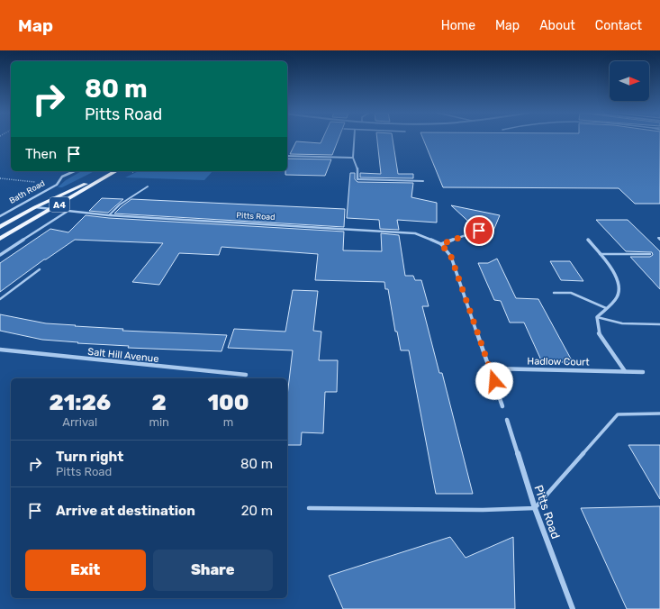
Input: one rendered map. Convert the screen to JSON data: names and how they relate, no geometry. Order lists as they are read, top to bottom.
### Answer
{
  "streets": {
    "main road": ["Bath Road", "A4"],
    "street": ["Pitts Road", "Salt Hill Avenue", "Hadlow Court"]
  },
  "crossings": [
    ["Bath Road", "Pitts Road"]
  ],
  "north": "right",
  "page": {
    "header": "Map",
    "nav": [
      "Home",
      "Map",
      "About",
      "Contact"
    ],
    "turn": ["80 m", "Pitts Road"],
    "then": "Then",
    "eta": [
      "21:26",
      "Arrival",
      "2",
      "min",
      "100",
      "m"
    ],
    "list": [
      {
        "name": "Turn right",
        "note": "Pitts Road",
        "value": "80 m"
      },
      {
        "name": "Arrive at destination",
        "value": "20 m"
      }
    ],
    "buttons": ["Exit", "Share"]
  }
}
